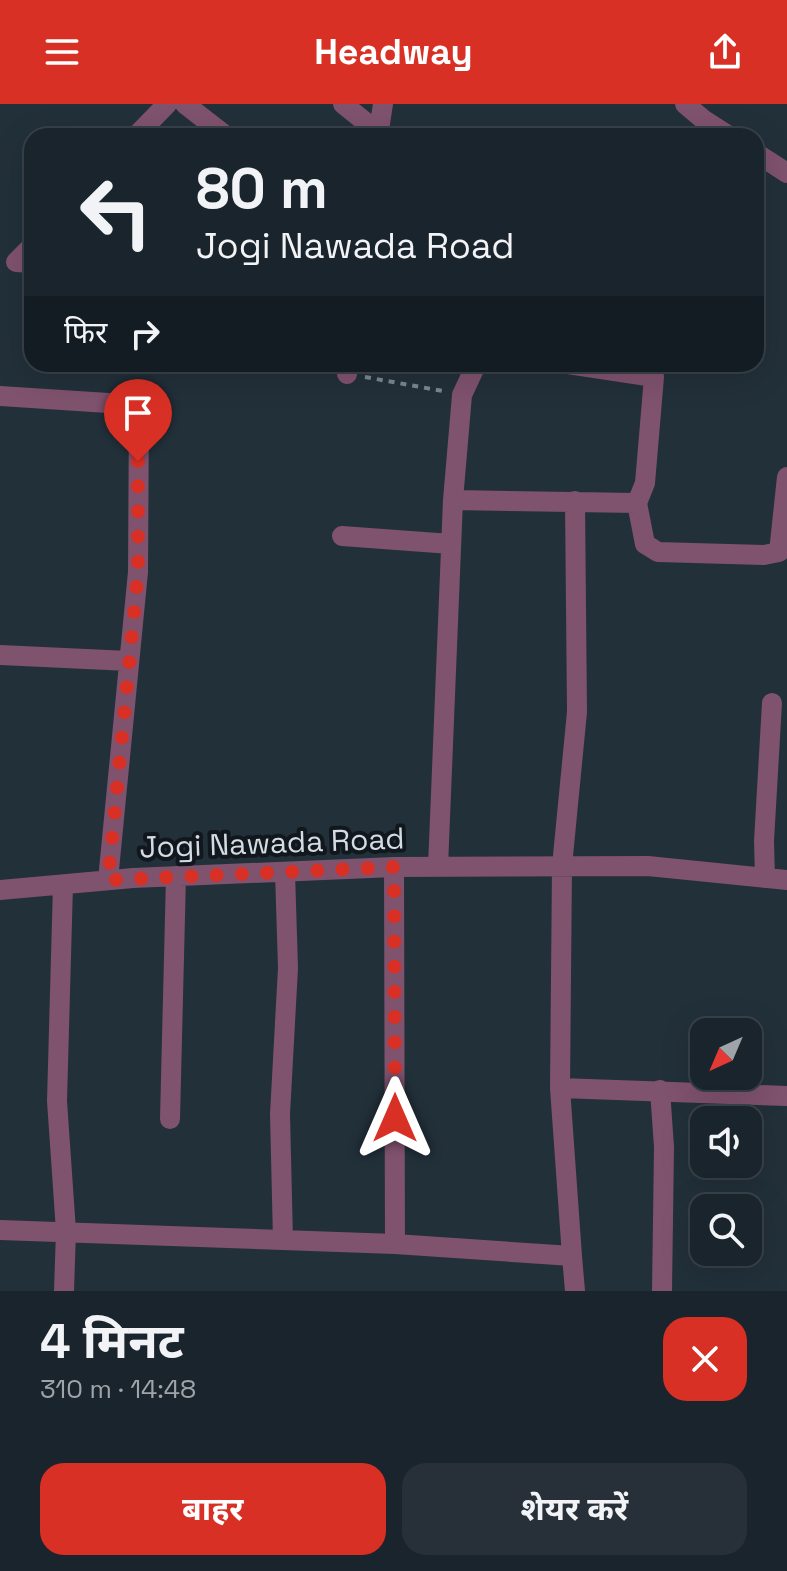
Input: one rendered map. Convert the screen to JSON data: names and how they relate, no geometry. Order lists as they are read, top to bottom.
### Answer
{
  "streets": {
    "street": ["Jogi Nawada Road"]
  },
  "north": "bottom left",
  "page": {
    "header": "Headway",
    "turn": ["80 m", "Jogi Nawada Road"],
    "then": "फिर",
    "heading": ["4 मिनट", "310 m · 14:48"],
    "buttons": ["बाहर", "शेयर करें"]
  }
}
